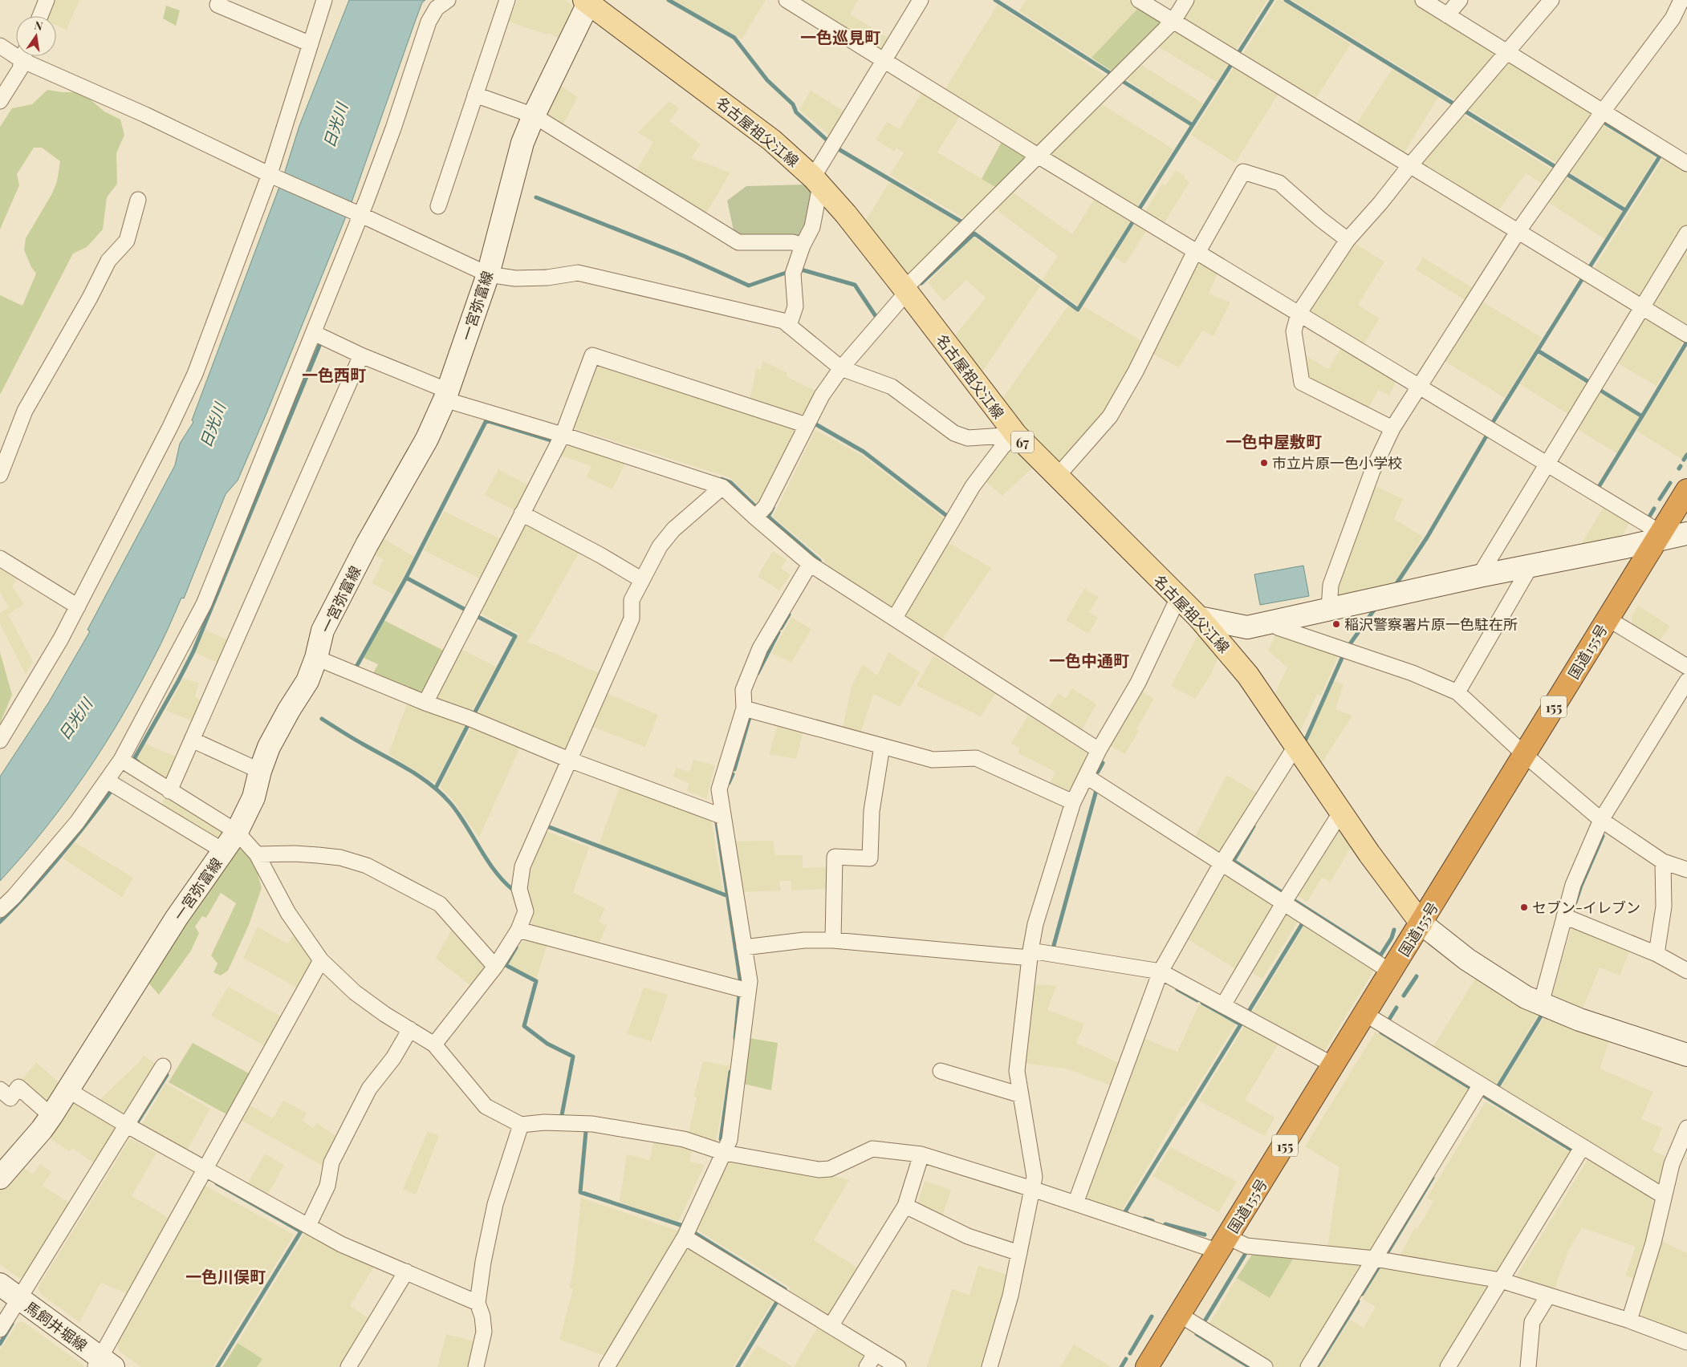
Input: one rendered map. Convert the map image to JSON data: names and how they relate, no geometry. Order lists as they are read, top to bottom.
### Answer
{
  "streets": {
    "highway": ["国道155号", "155"],
    "main road": [
      "名古屋祖父江線",
      "一宮弥富線",
      "67",
      "馬飼井堀線"
    ]
  },
  "crossings": [
    ["名古屋祖父江線", "一宮弥富線"],
    ["名古屋祖父江線", "国道155号"]
  ],
  "districts": [
    "一色巡見町",
    "一色西町",
    "一色中屋敷町",
    "一色中通町",
    "一色川俣町"
  ],
  "water": ["日光川"],
  "places": ["市立片原一色小学校", "稲沢警察署片原一色駐在所", "セブン-イレブン"],
  "north": "top"
}
